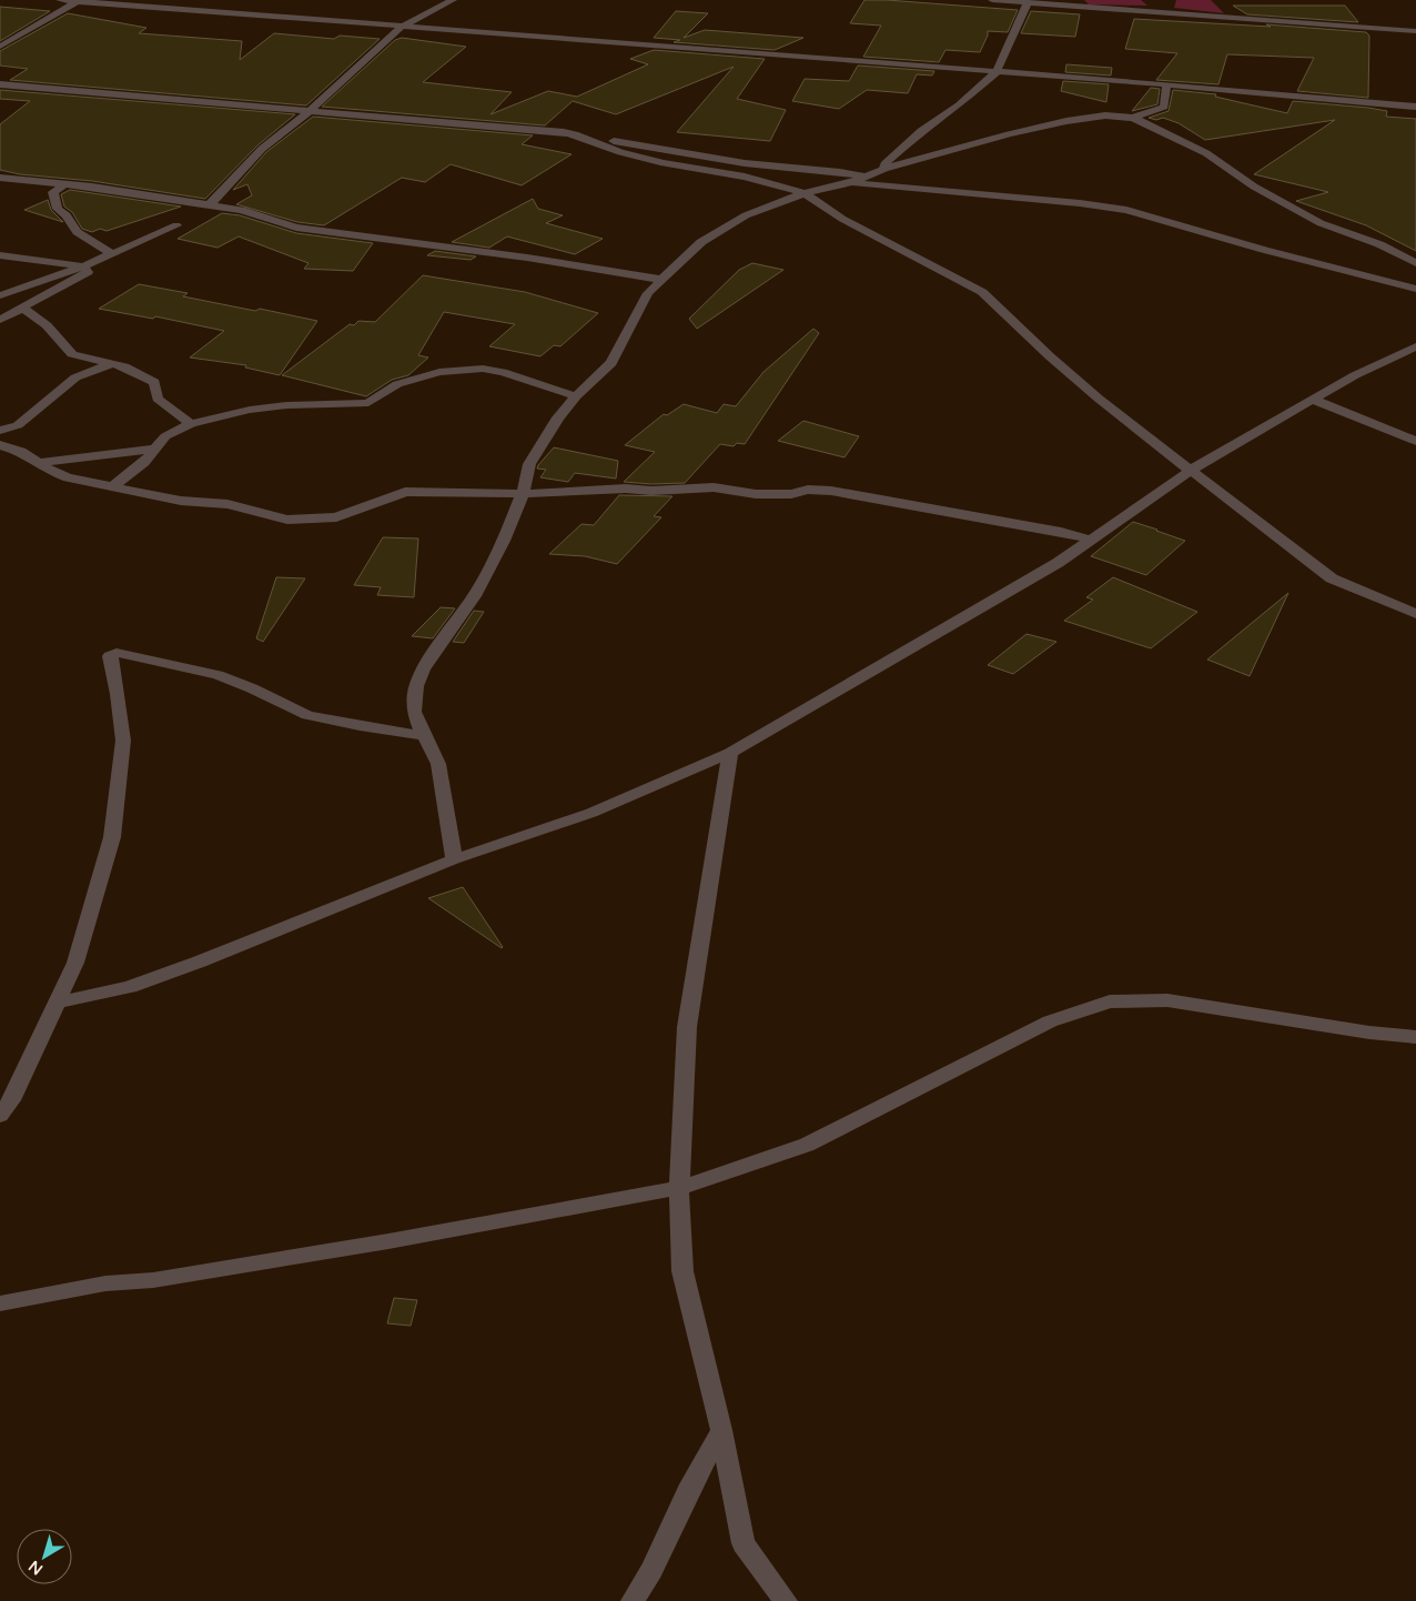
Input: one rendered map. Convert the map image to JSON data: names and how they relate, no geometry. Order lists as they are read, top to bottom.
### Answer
{
  "north": "bottom left"
}
